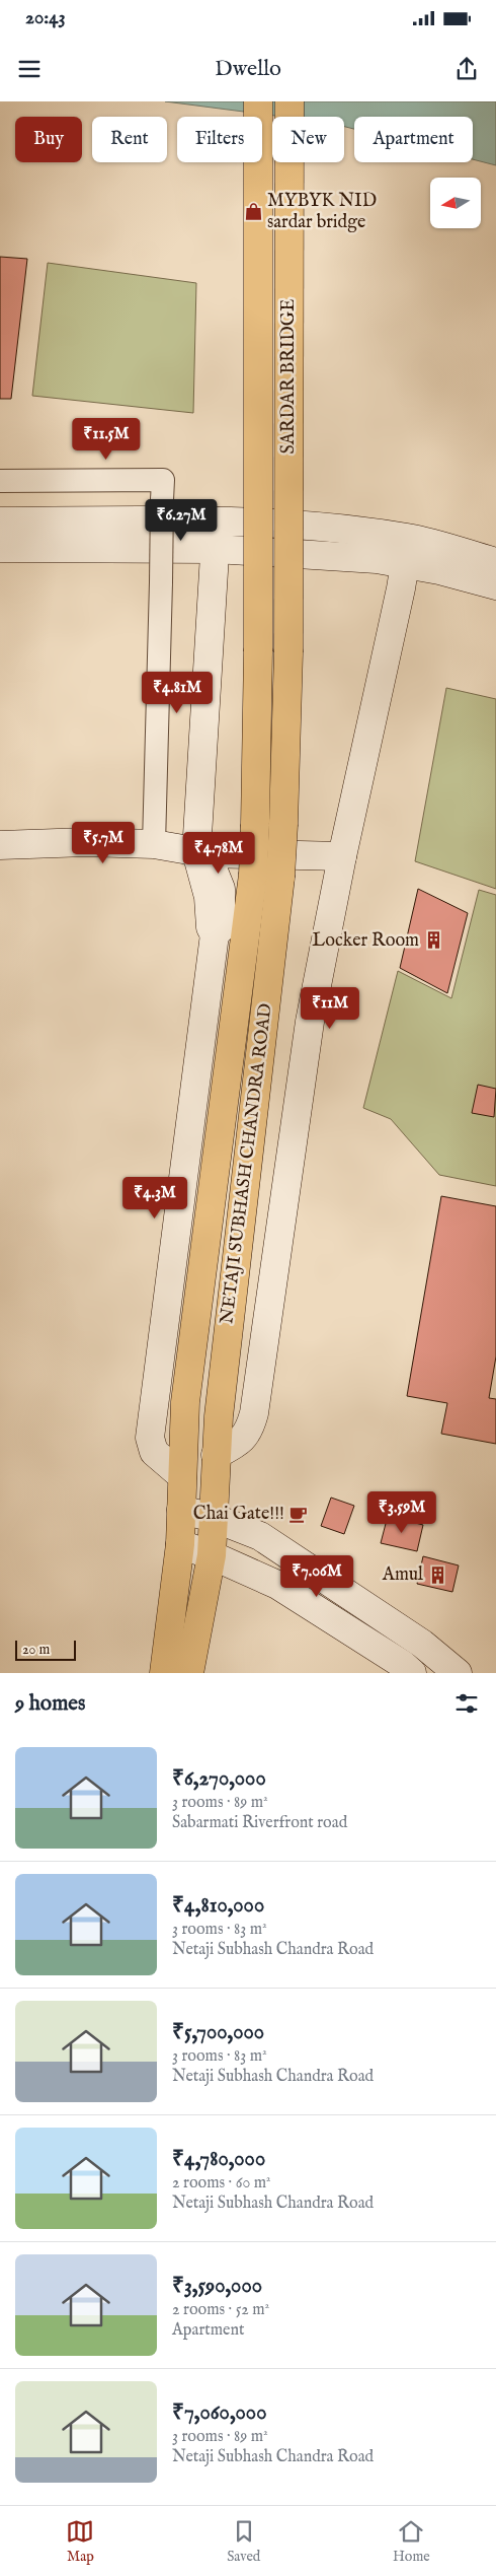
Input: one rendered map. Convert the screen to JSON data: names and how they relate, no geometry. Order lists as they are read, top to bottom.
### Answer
{
  "streets": {
    "main road": ["SARDAR BRIDGE", "NETAJI SUBHASH CHANDRA ROAD"]
  },
  "crossings": [
    ["SARDAR BRIDGE", "NETAJI SUBHASH CHANDRA ROAD"]
  ],
  "places": {
    "shop": ["MYBYK NID sardar bridge"],
    "building": ["Locker Room", "Amul"],
    "cafe": ["Chai Gate!!!"]
  },
  "scale_bar": "20 m",
  "north": "left",
  "page": {
    "status": "20:43",
    "header": "Dwello",
    "chip": [
      "Buy",
      "Rent",
      "Filters",
      "New",
      "Apartment"
    ],
    "price": [
      "₹11.5M",
      "₹6.27M",
      "₹4.81M",
      "₹5.7M",
      "₹4.78M",
      "₹11M",
      "₹4.3M",
      "₹3.59M",
      "₹7.06M"
    ],
    "scale": "20 m",
    "heading": "9 homes",
    "list": [
      {
        "name": "₹6,270,000",
        "note": "3 rooms · 89 m² · Sabarmati Riverfront road"
      },
      {
        "name": "₹4,810,000",
        "note": "3 rooms · 83 m² · Netaji Subhash Chandra Road"
      },
      {
        "name": "₹5,700,000",
        "note": "3 rooms · 83 m² · Netaji Subhash Chandra Road"
      },
      {
        "name": "₹4,780,000",
        "note": "2 rooms · 60 m² · Netaji Subhash Chandra Road"
      },
      {
        "name": "₹3,590,000",
        "note": "2 rooms · 52 m² · Apartment"
      },
      {
        "name": "₹7,060,000",
        "note": "3 rooms · 89 m² · Netaji Subhash Chandra Road"
      }
    ],
    "tabs": ["Map", "Saved", "Home"]
  }
}
